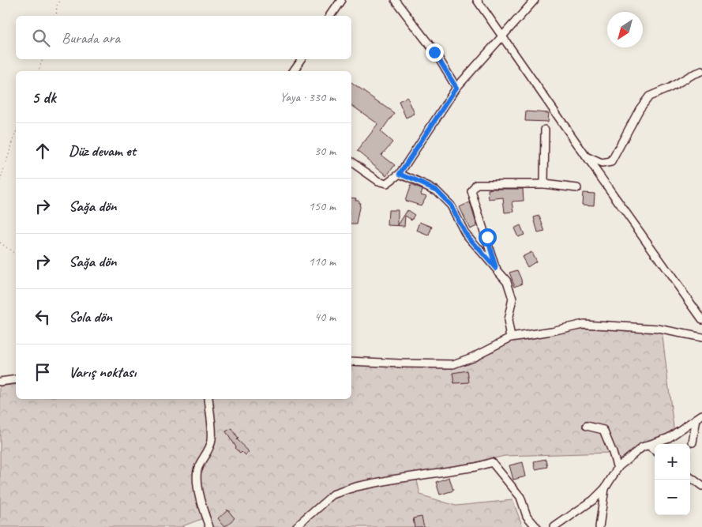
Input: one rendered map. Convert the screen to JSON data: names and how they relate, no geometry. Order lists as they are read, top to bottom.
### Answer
{
  "north": "bottom left",
  "page": {
    "search": "Burada ara",
    "heading": ["5 dk", "Yaya · 330 m"],
    "list": [
      ["Düz devam et", "30 m"],
      ["Sağa dön", "150 m"],
      ["Sağa dön", "110 m"],
      ["Sola dön", "40 m"],
      "Varış noktası"
    ],
    "map_buttons": ["+", "−"]
  }
}
